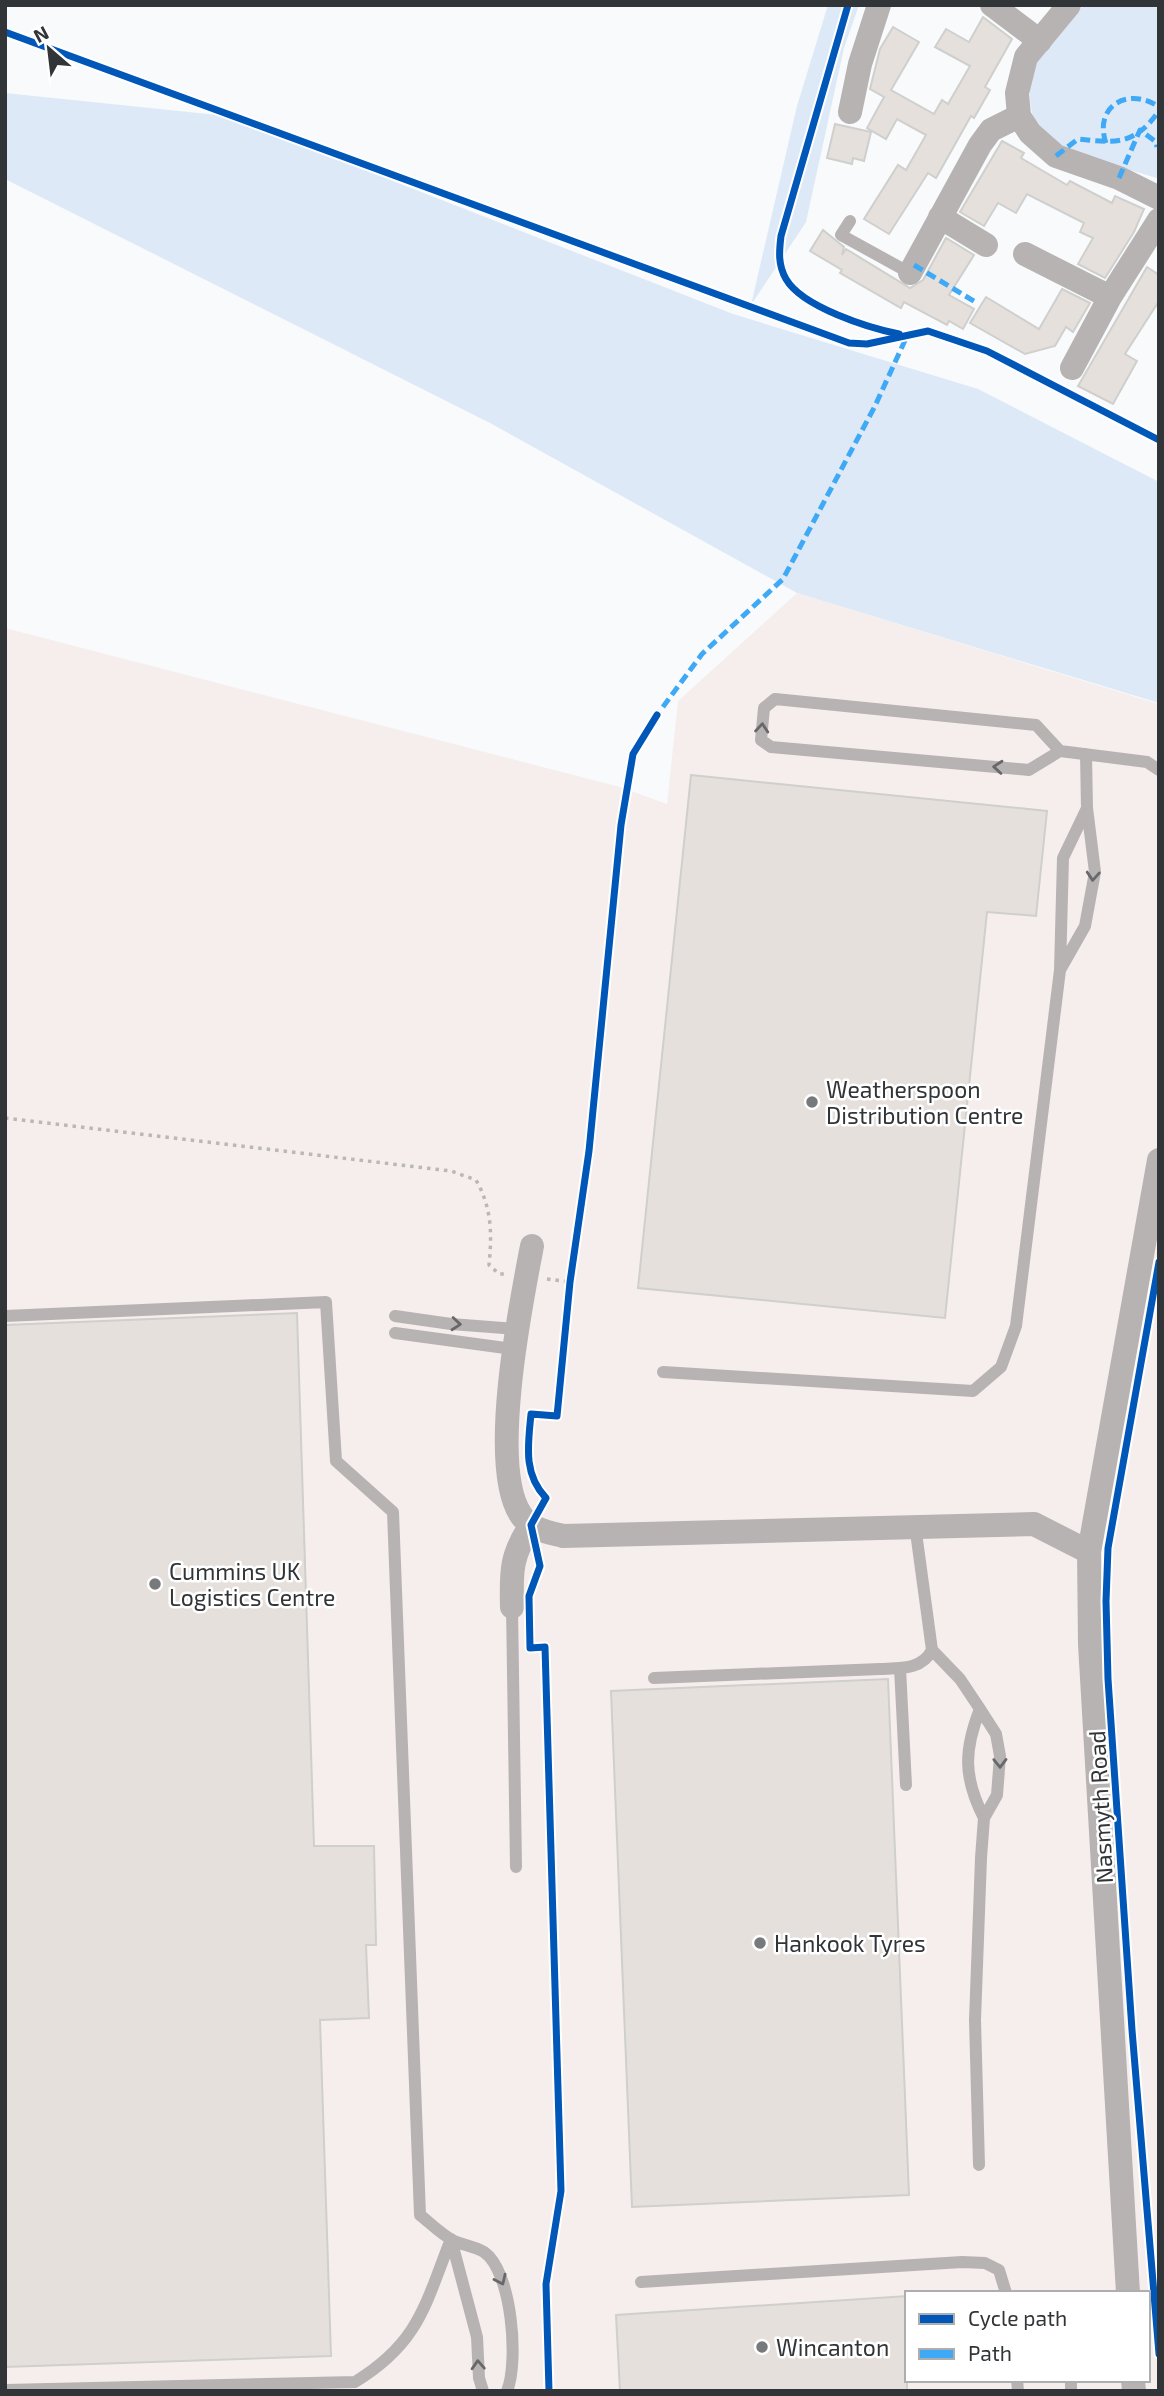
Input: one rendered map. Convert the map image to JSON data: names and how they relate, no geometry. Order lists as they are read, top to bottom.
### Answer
{
  "streets": {
    "street": ["Nasmyth Road"]
  },
  "places": [
    "Weatherspoon Distribution Centre",
    "Cummins UK Logistics Centre",
    "Hankook Tyres",
    "Wincanton"
  ],
  "legend": ["Cycle path", "Path"],
  "north": "top left"
}
